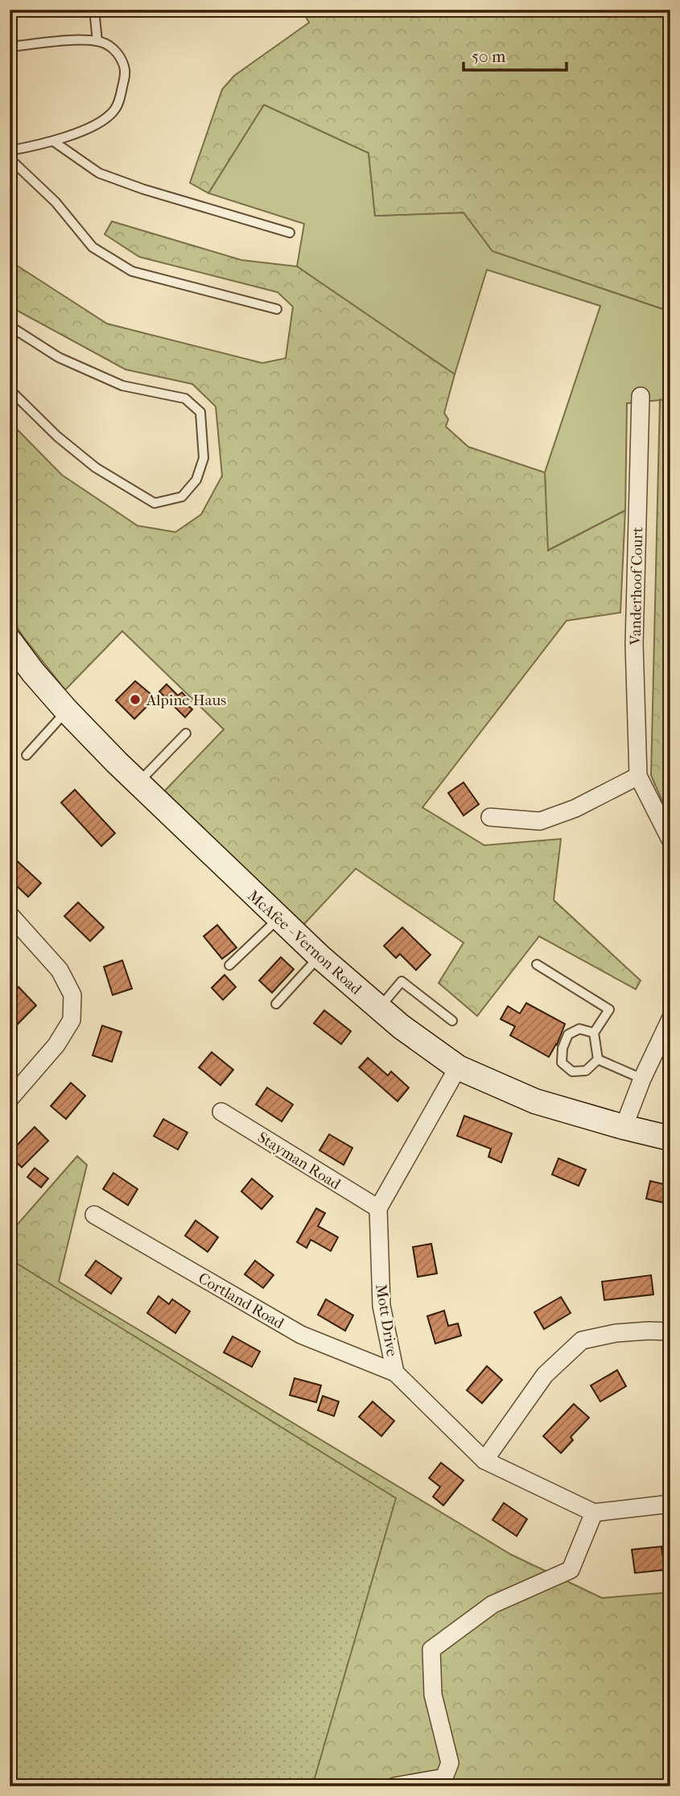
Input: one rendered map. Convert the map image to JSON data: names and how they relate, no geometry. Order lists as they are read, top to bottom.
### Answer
{
  "streets": {
    "main road": ["McAfee - Vernon Road"],
    "street": [
      "Vanderhoof Court",
      "Stayman Road",
      "Cortland Road",
      "Mott Drive"
    ]
  },
  "crossings": [
    ["Stayman Road", "Mott Drive"],
    ["Cortland Road", "Mott Drive"]
  ],
  "places": ["Alpine Haus"],
  "scale_bar": "50 m"
}
